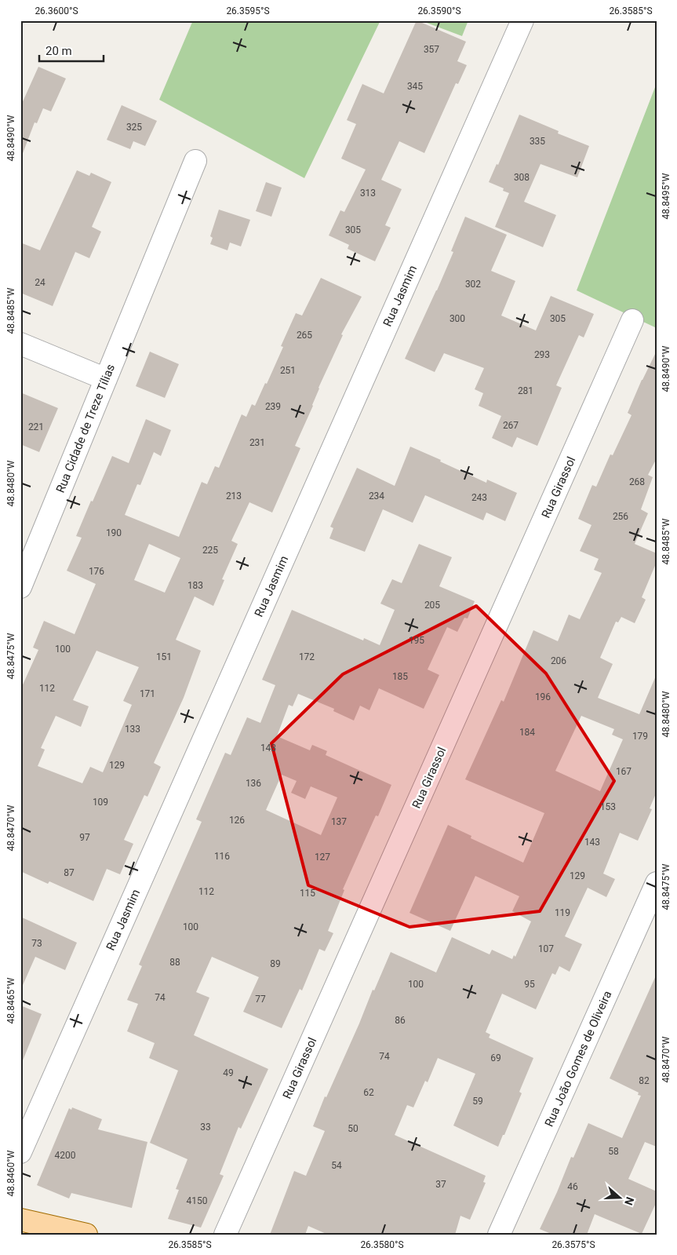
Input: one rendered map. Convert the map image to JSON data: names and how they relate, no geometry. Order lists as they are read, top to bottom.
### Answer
{
  "streets": {
    "street": [
      "Rua Jasmim",
      "Rua Cidade de Treze Tílias",
      "Rua Girassol",
      "Rua João Gomes de Oliveira"
    ]
  },
  "house_numbers": [
    "357",
    "345",
    "325",
    "335",
    "308",
    "313",
    "305",
    "24",
    "302",
    "300",
    "305",
    "265",
    "293",
    "251",
    "281",
    "239",
    "267",
    "221",
    "231",
    "268",
    "213",
    "234",
    "243",
    "256",
    "190",
    "225",
    "176",
    "183",
    "205",
    "195",
    "100",
    "151",
    "172",
    "206",
    "185",
    "112",
    "171",
    "196",
    "133",
    "184",
    "179",
    "148",
    "129",
    "167",
    "136",
    "109",
    "153",
    "126",
    "137",
    "97",
    "143",
    "116",
    "127",
    "87",
    "129",
    "112",
    "115",
    "119",
    "100",
    "73",
    "107",
    "88",
    "89",
    "100",
    "95",
    "74",
    "77",
    "86",
    "74",
    "69",
    "49",
    "82",
    "62",
    "59",
    "33",
    "50",
    "58",
    "4200",
    "54",
    "37",
    "46",
    "4150"
  ],
  "scale_bar": "20 m",
  "north": "right",
  "coordinates": [
    "26.3600°S",
    "26.3595°S",
    "26.3590°S",
    "26.3585°S",
    "48.8490°W",
    "48.8495°W",
    "48.8485°W",
    "48.8480°W",
    "48.8475°W",
    "48.8470°W",
    "48.8465°W",
    "48.8460°W",
    "26.3580°S",
    "26.3575°S"
  ]
}
